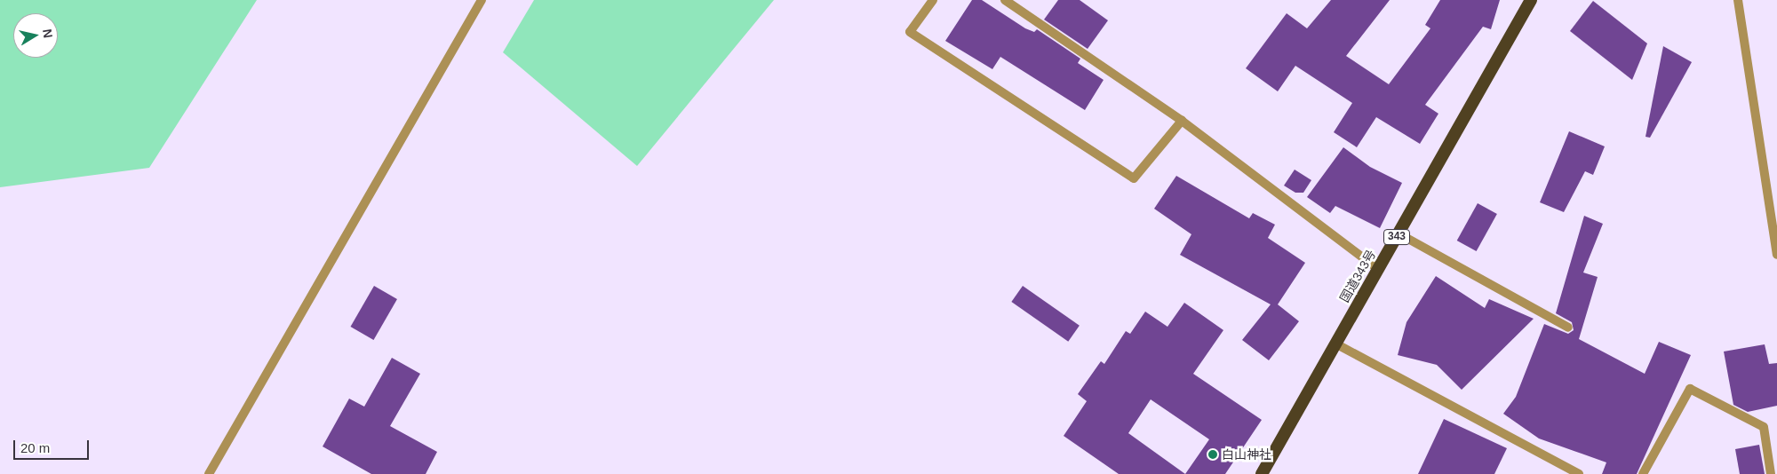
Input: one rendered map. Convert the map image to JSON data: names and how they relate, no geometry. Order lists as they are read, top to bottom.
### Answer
{
  "streets": {
    "highway": ["343", "国道343号"]
  },
  "places": ["白山神社"],
  "scale_bar": "20 m",
  "north": "right"
}
